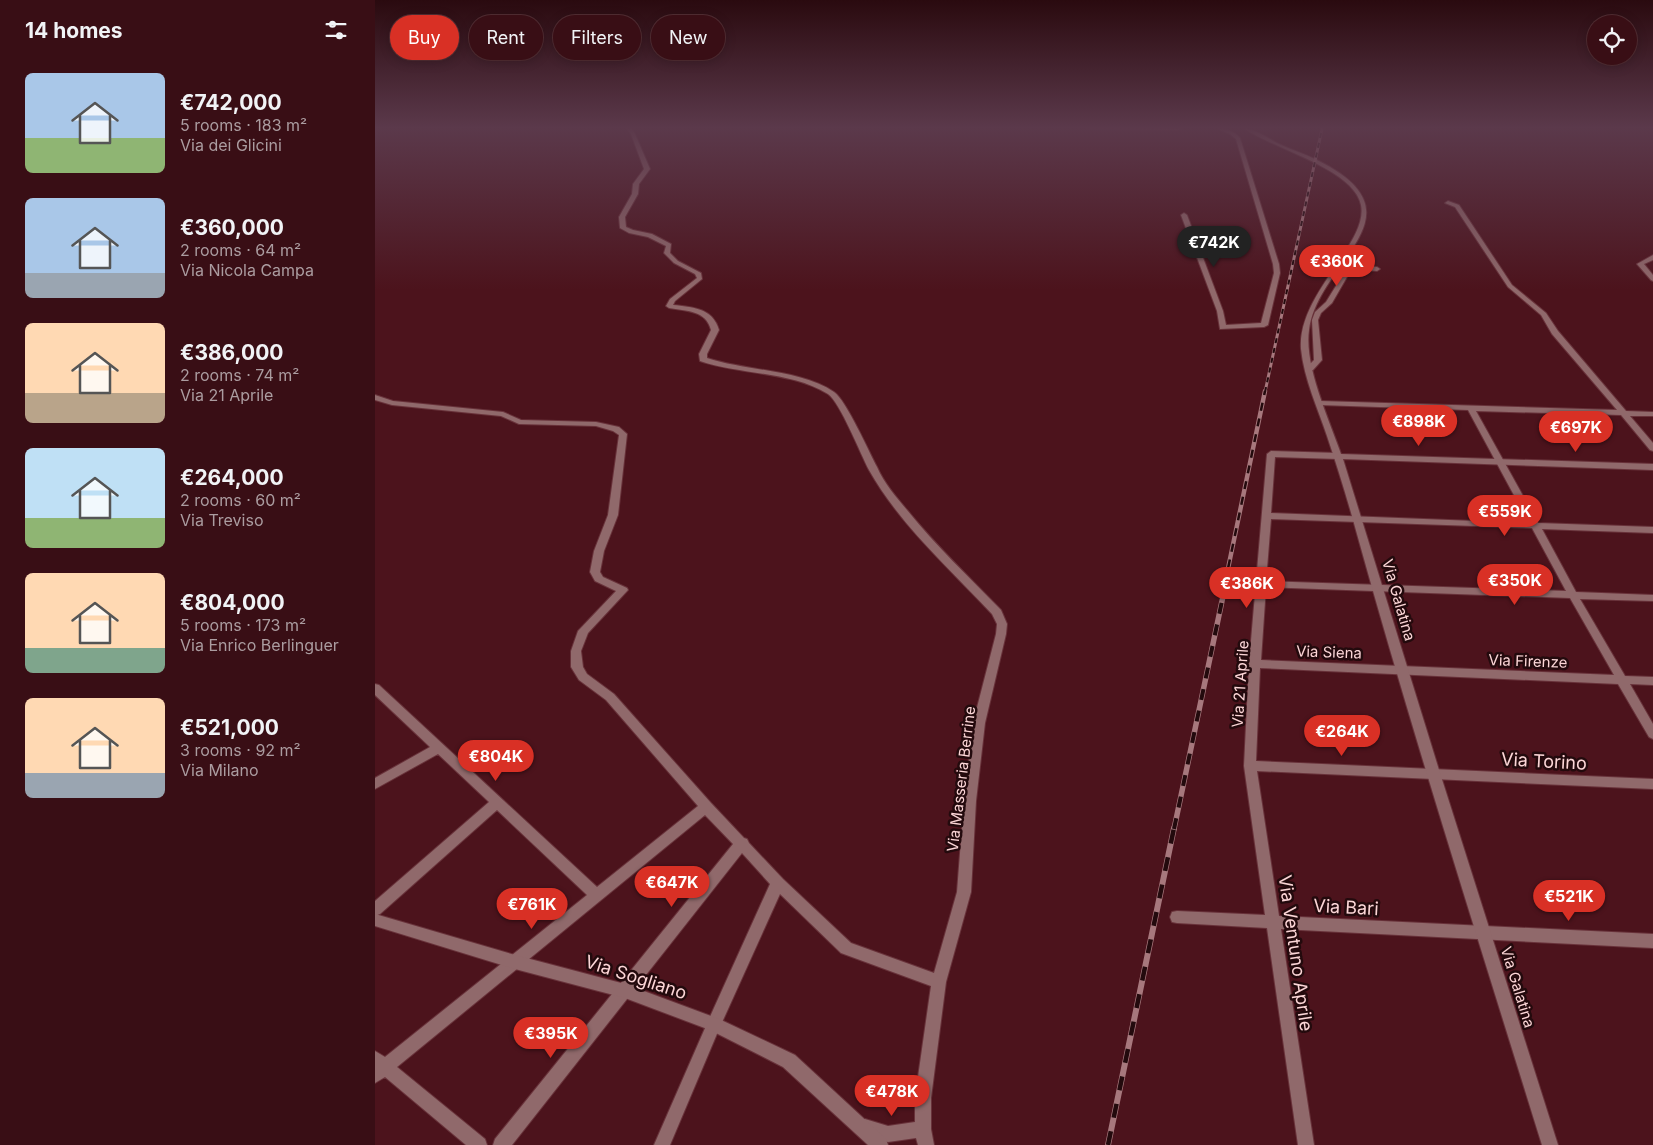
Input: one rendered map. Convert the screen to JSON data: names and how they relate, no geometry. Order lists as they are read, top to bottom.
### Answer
{
  "streets": {
    "street": [
      "Via Galatina",
      "Via Siena",
      "Via Firenze",
      "Via 21 Aprile",
      "Via Torino",
      "Via Masseria Berrine",
      "Via Bari",
      "Via Ventuno Aprile",
      "Via Sogliano"
    ]
  },
  "crossings": [
    ["Via Galatina", "Via Siena"],
    ["Via Galatina", "Via Firenze"],
    ["Via Galatina", "Via 21 Aprile"],
    ["Via Galatina", "Via Torino"],
    ["Via Galatina", "Via Bari"],
    ["Via Siena", "Via Firenze"],
    ["Via Siena", "Via 21 Aprile"],
    ["Via 21 Aprile", "Via Torino"],
    ["Via 21 Aprile", "Via Ventuno Aprile"],
    ["Via Torino", "Via Ventuno Aprile"],
    ["Via Masseria Berrine", "Via Sogliano"],
    ["Via Bari", "Via Ventuno Aprile"]
  ],
  "page": {
    "heading": "14 homes",
    "chip": [
      "Buy",
      "Rent",
      "Filters",
      "New"
    ],
    "list": [
      {
        "name": "€742,000",
        "note": "5 rooms · 183 m² · Via dei Glicini"
      },
      {
        "name": "€360,000",
        "note": "2 rooms · 64 m² · Via Nicola Campa"
      },
      {
        "name": "€386,000",
        "note": "2 rooms · 74 m² · Via 21 Aprile"
      },
      {
        "name": "€264,000",
        "note": "2 rooms · 60 m² · Via Treviso"
      },
      {
        "name": "€804,000",
        "note": "5 rooms · 173 m² · Via Enrico Berlinguer"
      },
      {
        "name": "€521,000",
        "note": "3 rooms · 92 m² · Via Milano"
      }
    ],
    "price": [
      "€742K",
      "€360K",
      "€898K",
      "€697K",
      "€559K",
      "€350K",
      "€386K",
      "€264K",
      "€804K",
      "€647K",
      "€521K",
      "€761K",
      "€395K",
      "€478K"
    ]
  }
}
